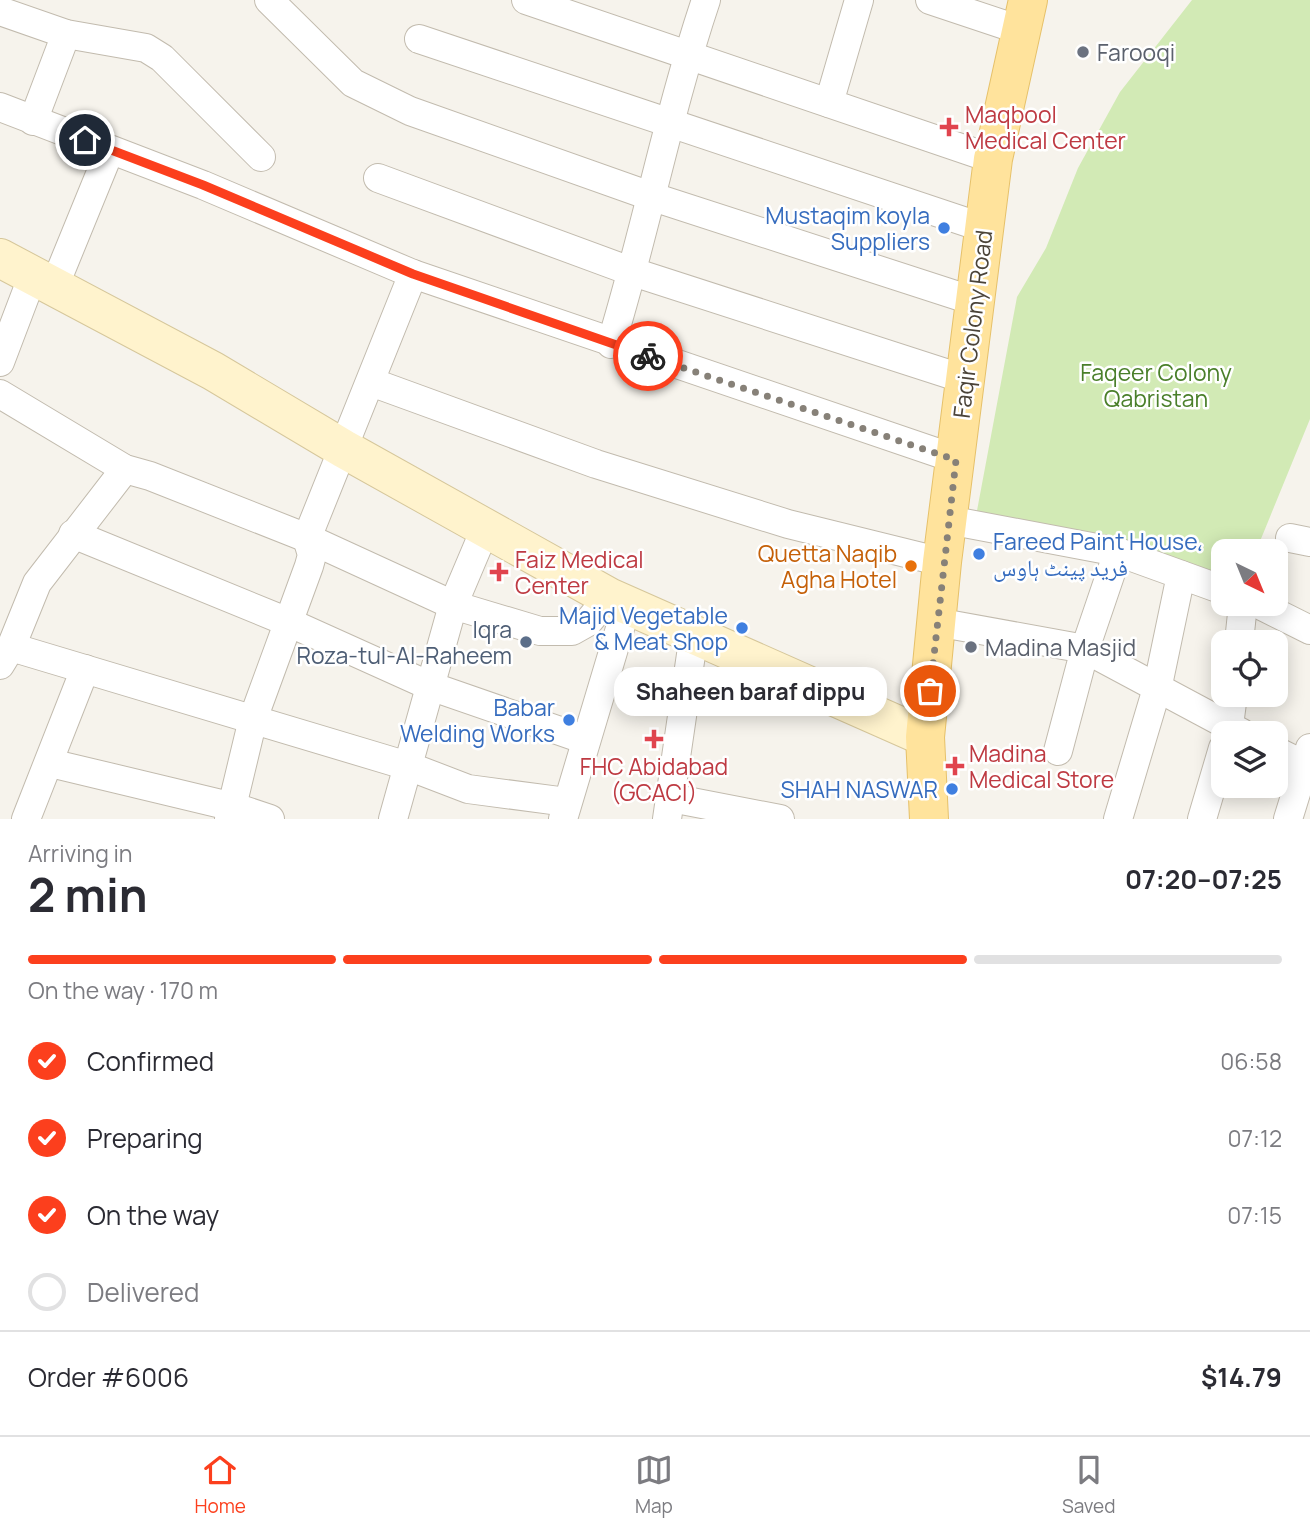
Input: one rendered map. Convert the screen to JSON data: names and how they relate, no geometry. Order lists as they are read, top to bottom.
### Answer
{
  "streets": {
    "main road": ["Faqir Colony Road"]
  },
  "parks": ["Faqeer Colony Qabristan"],
  "places": {
    "other": [
      "Farooqi",
      "Mustaqim koyla Suppliers",
      "Fareed Paint House، فرید پینٹ ہاوس",
      "Quetta Naqib Agha Hotel",
      "Majid Vegetable & Meat Shop",
      "Iqra Roza-tul-Al-Raheem",
      "Madina Masjid",
      "Shaheen baraf dippu",
      "Babar Welding Works",
      "SHAH NASWAR"
    ],
    "health": [
      "Maqbool Medical Center",
      "Faiz Medical Center",
      "FHC Abidabad (GCACI)",
      "Madina Medical Store"
    ]
  },
  "north": "bottom right",
  "page": {
    "bubble": "Shaheen baraf dippu",
    "heading": ["2 min", "Arriving in", "07:20–07:25"],
    "panel": ["Order #6006", "$14.79"],
    "bar": "On the way · 170 m",
    "list": [
      ["Confirmed", "06:58"],
      ["Preparing", "07:12"],
      ["On the way", "07:15"],
      "Delivered"
    ],
    "tabs": ["Home", "Map", "Saved"]
  }
}
